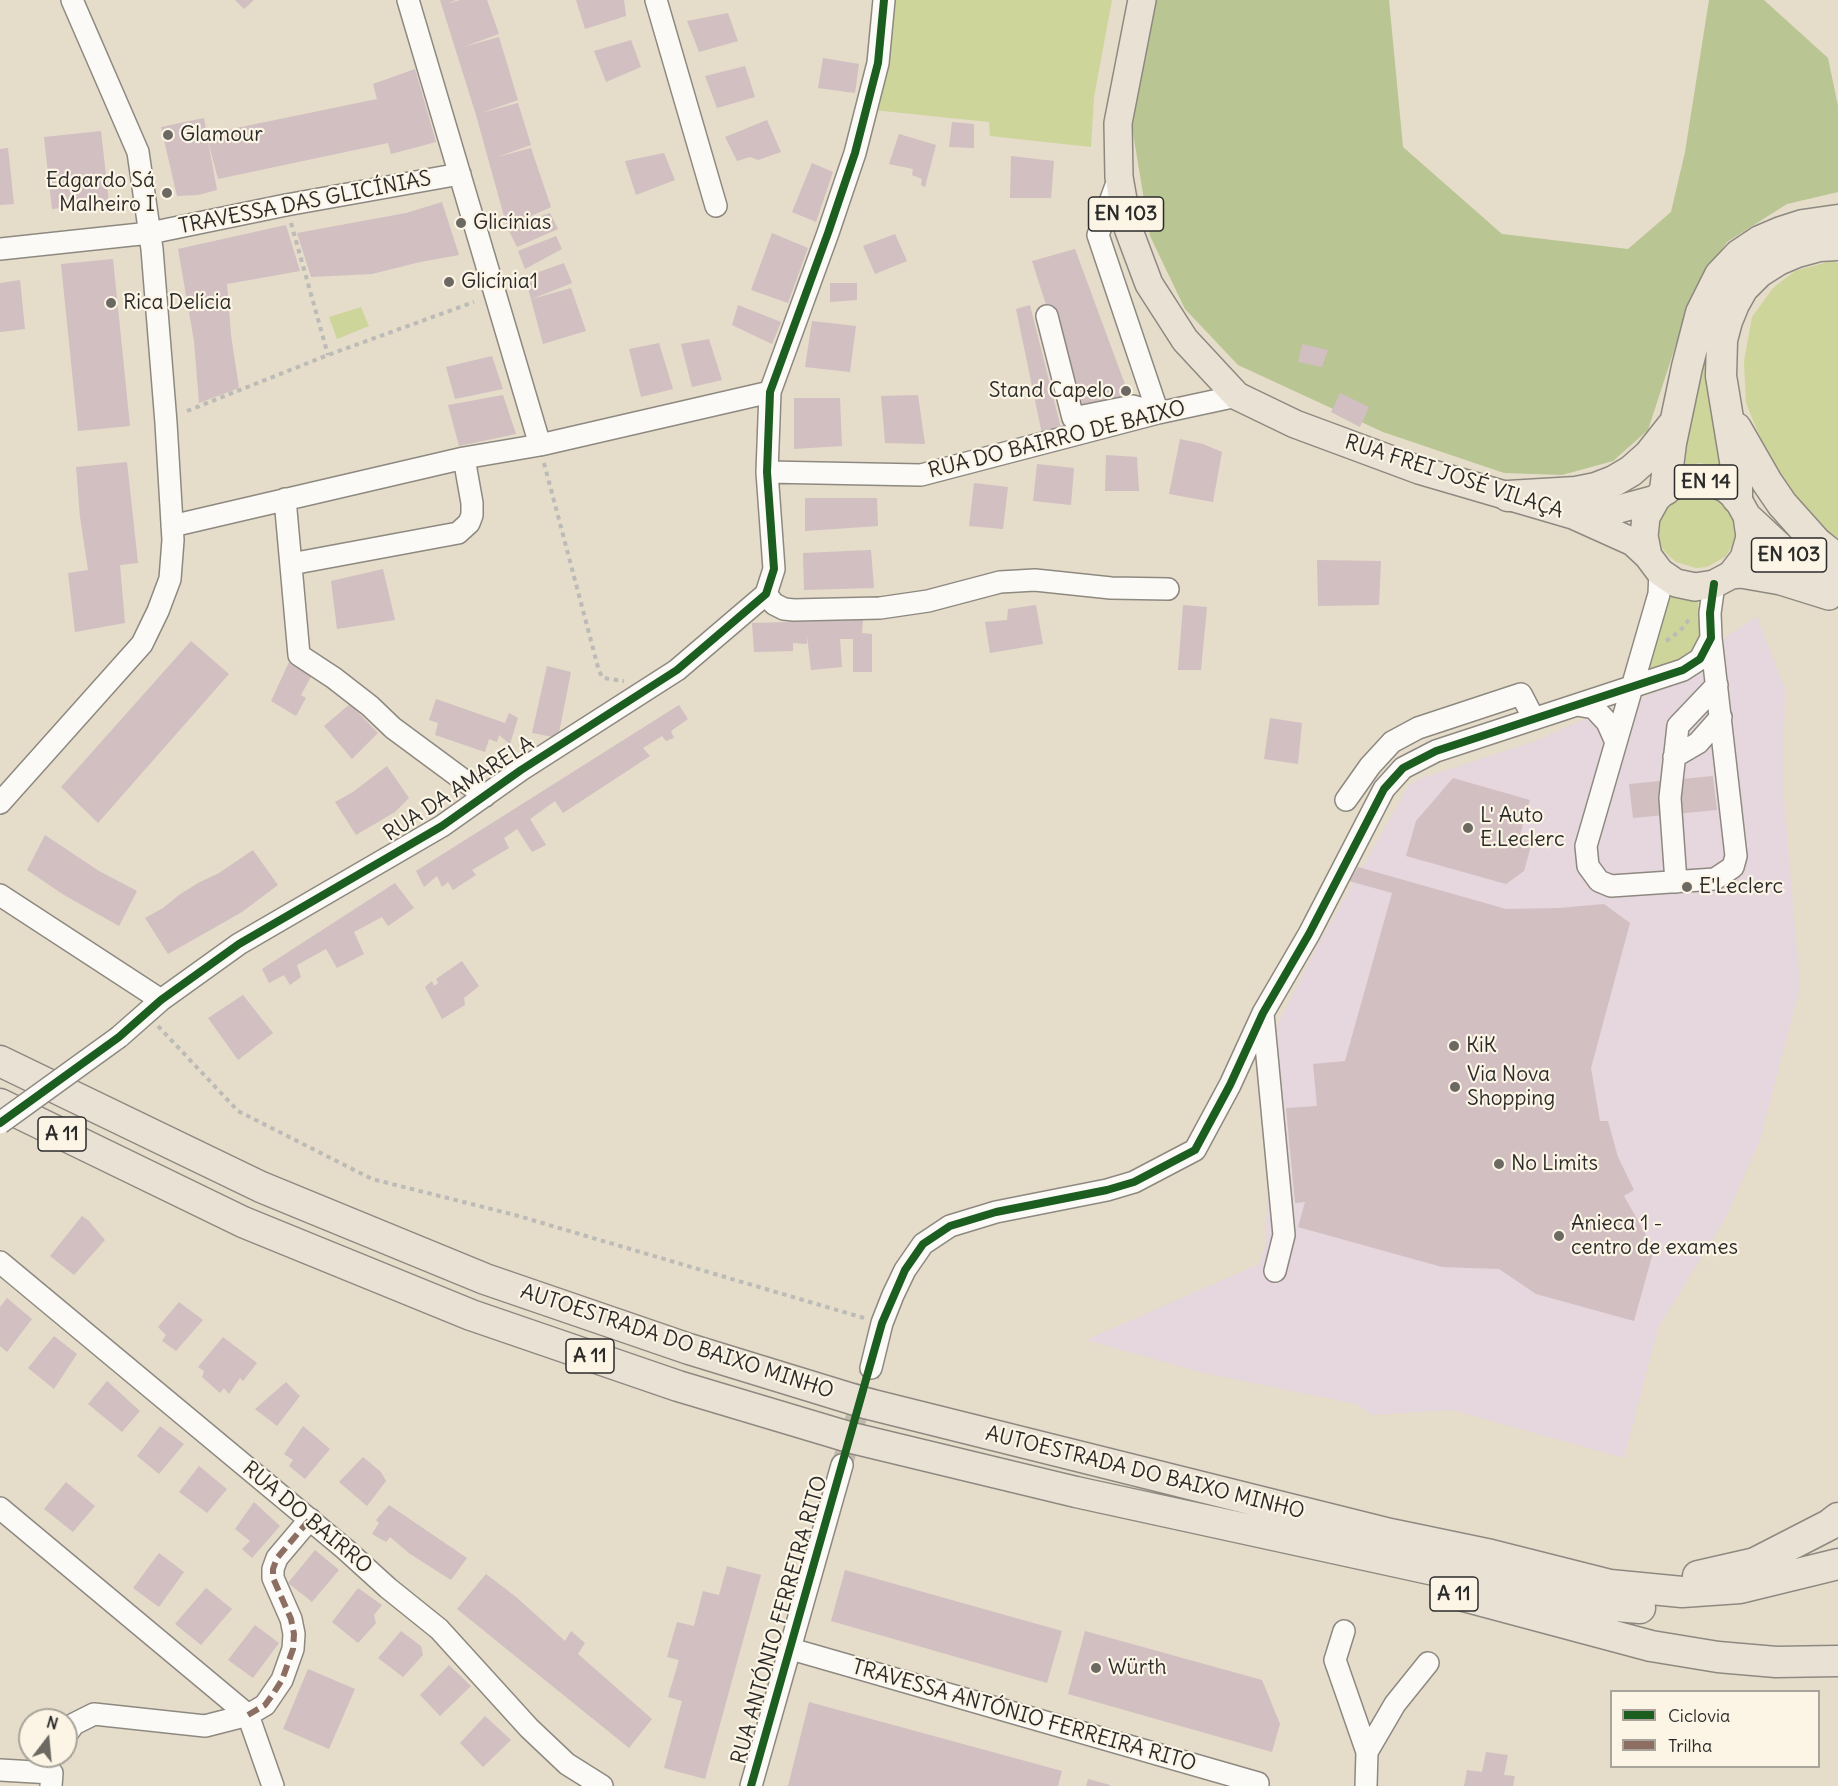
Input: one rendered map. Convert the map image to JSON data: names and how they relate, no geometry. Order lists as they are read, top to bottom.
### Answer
{
  "streets": {
    "highway": ["A 11", "AUTOESTRADA DO BAIXO MINHO"],
    "main road": ["EN 103", "RUA FREI JOSÉ VILAÇA", "EN 14"],
    "street": [
      "TRAVESSA DAS GLICÍNIAS",
      "RUA DO BAIRRO DE BAIXO",
      "RUA DA AMARELA",
      "RUA DO BAIRRO",
      "RUA ANTÓNIO FERREIRA RITO",
      "TRAVESSA ANTÓNIO FERREIRA RITO"
    ]
  },
  "crossings": [
    ["RUA DO BAIRRO DE BAIXO", "RUA FREI JOSÉ VILAÇA"],
    ["A 11", "AUTOESTRADA DO BAIXO MINHO"],
    ["RUA ANTÓNIO FERREIRA RITO", "TRAVESSA ANTÓNIO FERREIRA RITO"]
  ],
  "places": [
    "Glamour",
    "Edgardo Sá Malheiro I",
    "Glicínias",
    "Glicínia1",
    "Rica Delícia",
    "Stand Capelo",
    "L' Auto E.Leclerc",
    "E'Leclerc",
    "KiK",
    "Via Nova Shopping",
    "No Limits",
    "Anieca 1 - centro de exames",
    "Würth"
  ],
  "legend": ["Ciclovia", "Trilha"],
  "north": "top"
}
